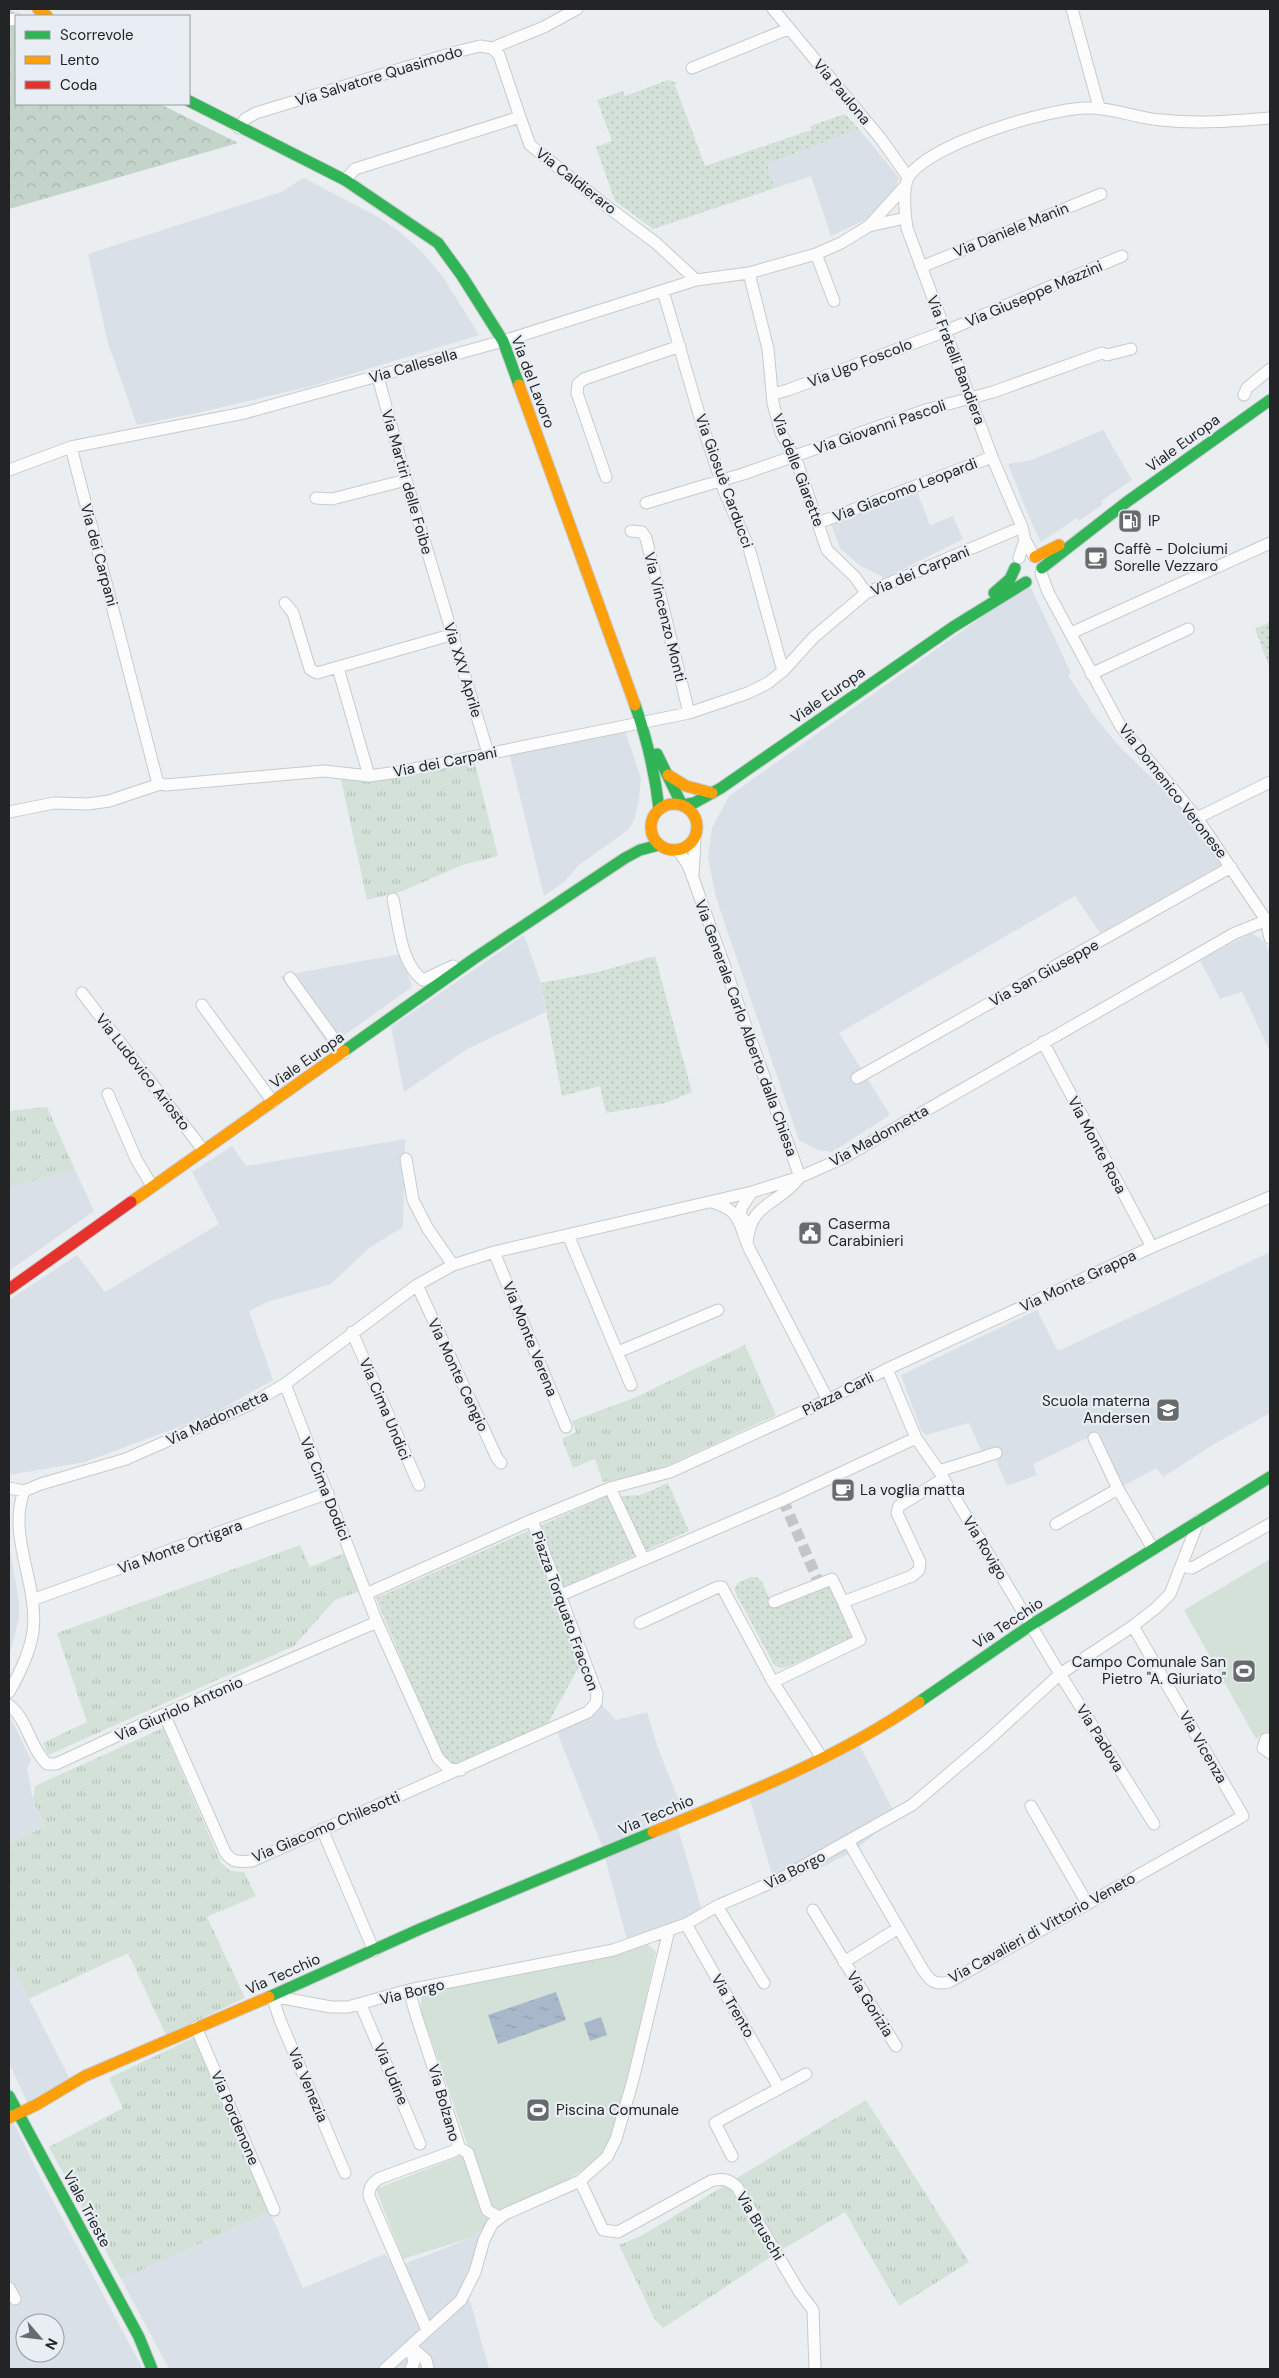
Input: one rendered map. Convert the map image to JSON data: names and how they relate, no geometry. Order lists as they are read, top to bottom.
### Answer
{
  "streets": {
    "street": [
      "Via Salvatore Quasimodo",
      "Via Paulona",
      "Via Caldieraro",
      "Via Daniele Manin",
      "Via Giuseppe Mazzini",
      "Via Fratelli Bandiera",
      "Via Ugo Foscolo",
      "Via Callesella",
      "Via del Lavoro",
      "Via Giovanni Pascoli",
      "Viale Europa",
      "Via delle Giarette",
      "Via Giosuè Carducci",
      "Via Martiri delle Foibe",
      "Via Giacomo Leopardi",
      "Via dei Carpani",
      "Via Vincenzo Monti",
      "Via XXV Aprile",
      "Via Domenico Veronese",
      "Via San Giuseppe",
      "Via Generale Carlo Alberto dalla Chiesa",
      "Via Ludovico Ariosto",
      "Via Madonnetta",
      "Via Monte Rosa",
      "Via Monte Grappa",
      "Via Monte Verena",
      "Via Monte Cengio",
      "Piazza Carli",
      "Via Cima Undici",
      "Via Cima Dodici",
      "Via Monte Ortigara",
      "Via Rovigo",
      "Piazza Torquato Fraccon",
      "Via Tecchio",
      "Via Giuriolo Antonio",
      "Via Padova",
      "Via Vicenza",
      "Via Giacomo Chilesotti",
      "Via Borgo",
      "Via Cavalieri di Vittorio Veneto",
      "Via Gorizia",
      "Via Trento",
      "Via Udine",
      "Via Venezia",
      "Via Bolzano",
      "Via Pordenone",
      "Viale Trieste",
      "Via Bruschi"
    ]
  },
  "crossings": [
    ["Via Salvatore Quasimodo", "Via Caldieraro"],
    ["Via Salvatore Quasimodo", "Via del Lavoro"],
    ["Via Paulona", "Via Fratelli Bandiera"],
    ["Via Paulona", "Via Callesella"],
    ["Via Caldieraro", "Via Callesella"],
    ["Via Daniele Manin", "Via Fratelli Bandiera"],
    ["Via Giuseppe Mazzini", "Via Fratelli Bandiera"],
    ["Via Giuseppe Mazzini", "Via Ugo Foscolo"],
    ["Via Fratelli Bandiera", "Via Ugo Foscolo"],
    ["Via Fratelli Bandiera", "Via Callesella"],
    ["Via Fratelli Bandiera", "Via Giovanni Pascoli"],
    ["Via Fratelli Bandiera", "Via Giacomo Leopardi"],
    ["Via Fratelli Bandiera", "Via dei Carpani"],
    ["Via Fratelli Bandiera", "Via Domenico Veronese"],
    ["Via Ugo Foscolo", "Via delle Giarette"],
    ["Via Callesella", "Via del Lavoro"],
    ["Via Callesella", "Via delle Giarette"],
    ["Via Callesella", "Via Giosuè Carducci"],
    ["Via Callesella", "Via Martiri delle Foibe"],
    ["Via Callesella", "Via dei Carpani"],
    ["Via del Lavoro", "Viale Europa"],
    ["Via del Lavoro", "Via dei Carpani"],
    ["Via del Lavoro", "Via Generale Carlo Alberto dalla Chiesa"],
    ["Via Giovanni Pascoli", "Via delle Giarette"],
    ["Via Giovanni Pascoli", "Via Giosuè Carducci"],
    ["Viale Europa", "Via Generale Carlo Alberto dalla Chiesa"],
    ["Viale Europa", "Via Ludovico Ariosto"],
    ["Via delle Giarette", "Via Giacomo Leopardi"],
    ["Via delle Giarette", "Via dei Carpani"],
    ["Via Giosuè Carducci", "Via dei Carpani"],
    ["Via Martiri delle Foibe", "Via XXV Aprile"],
    ["Via dei Carpani", "Via Vincenzo Monti"],
    ["Via dei Carpani", "Via XXV Aprile"],
    ["Via Domenico Veronese", "Via San Giuseppe"],
    ["Via Domenico Veronese", "Via Madonnetta"],
    ["Via Generale Carlo Alberto dalla Chiesa", "Via Madonnetta"],
    ["Via Madonnetta", "Via Monte Rosa"],
    ["Via Madonnetta", "Via Monte Verena"],
    ["Via Madonnetta", "Via Monte Cengio"],
    ["Via Madonnetta", "Via Cima Undici"],
    ["Via Madonnetta", "Via Cima Dodici"],
    ["Via Monte Rosa", "Via Monte Grappa"],
    ["Via Monte Grappa", "Piazza Carli"],
    ["Piazza Carli", "Via Rovigo"],
    ["Piazza Carli", "Piazza Torquato Fraccon"],
    ["Via Cima Dodici", "Via Monte Ortigara"],
    ["Via Cima Dodici", "Piazza Torquato Fraccon"],
    ["Via Rovigo", "Via Tecchio"],
    ["Via Rovigo", "Via Padova"],
    ["Piazza Torquato Fraccon", "Via Giacomo Chilesotti"],
    ["Via Tecchio", "Via Padova"],
    ["Via Tecchio", "Via Borgo"],
    ["Via Tecchio", "Via Venezia"],
    ["Via Tecchio", "Via Pordenone"],
    ["Via Tecchio", "Viale Trieste"],
    ["Via Giuriolo Antonio", "Via Giacomo Chilesotti"],
    ["Via Padova", "Via Borgo"],
    ["Via Vicenza", "Via Borgo"],
    ["Via Vicenza", "Via Cavalieri di Vittorio Veneto"],
    ["Via Borgo", "Via Cavalieri di Vittorio Veneto"],
    ["Via Borgo", "Via Trento"],
    ["Via Borgo", "Via Udine"],
    ["Via Borgo", "Via Venezia"],
    ["Via Borgo", "Via Bolzano"],
    ["Via Cavalieri di Vittorio Veneto", "Via Gorizia"]
  ],
  "places": {
    "fuel station": ["IP"],
    "cafe": ["Caffè - Dolciumi Sorelle Vezzaro", "La voglia matta"],
    "public building": ["Caserma Carabinieri"],
    "school or university": ["Scuola materna Andersen"],
    "sports": ["Campo Comunale San Pietro \"A. Giuriato\"", "Piscina Comunale"]
  },
  "legend": ["Scorrevole", "Lento", "Coda"],
  "north": "bottom right"
}
